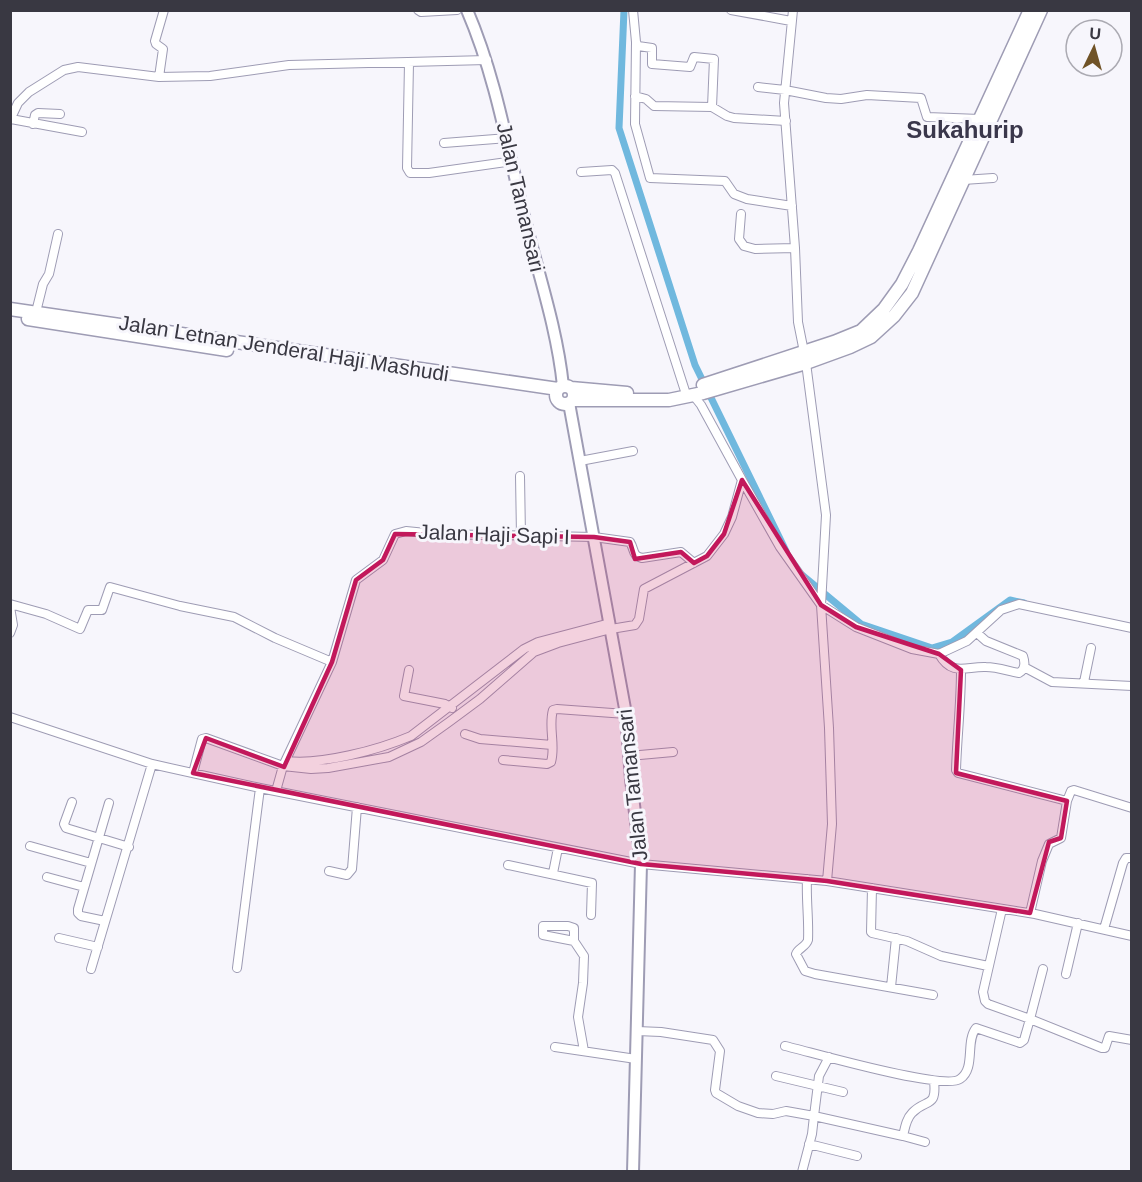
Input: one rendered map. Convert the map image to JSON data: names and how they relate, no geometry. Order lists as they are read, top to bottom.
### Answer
{
  "streets": {
    "main road": ["Jalan Tamansari", "Jalan Letnan Jenderal Haji Mashudi"],
    "street": ["Jalan Haji Sapi I"]
  },
  "crossings": [
    ["Jalan Tamansari", "Jalan Letnan Jenderal Haji Mashudi"],
    ["Jalan Tamansari", "Jalan Haji Sapi I"]
  ],
  "districts": ["Sukahurip"],
  "north": "top"
}
